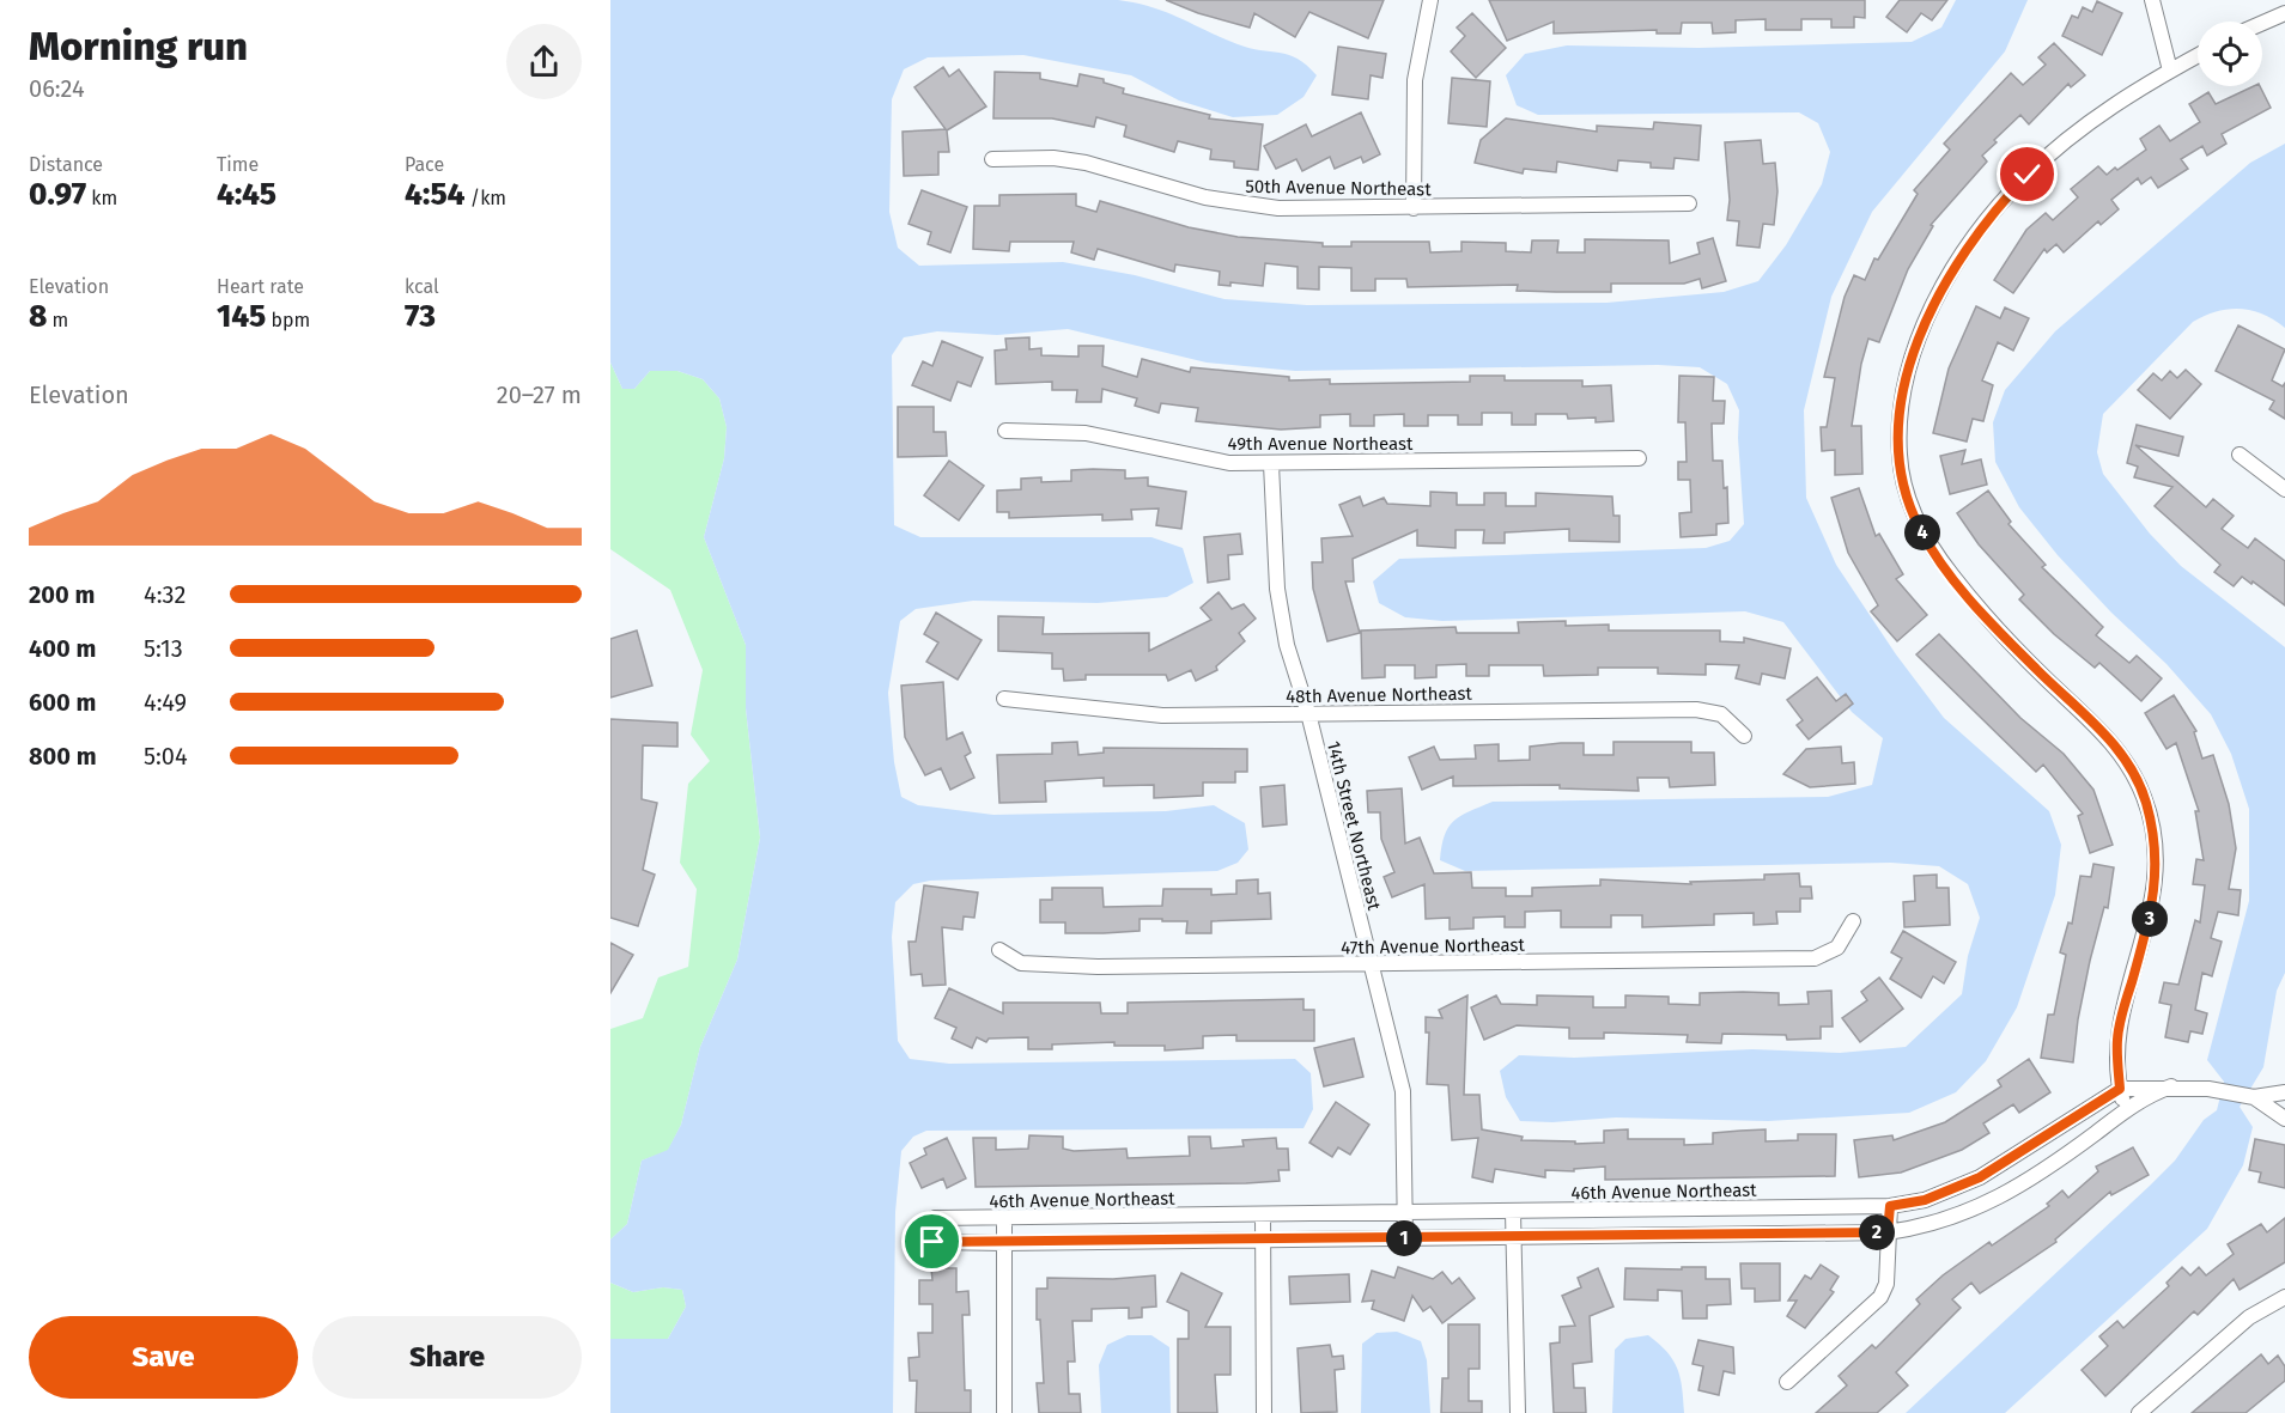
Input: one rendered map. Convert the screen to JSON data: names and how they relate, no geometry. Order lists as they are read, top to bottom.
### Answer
{
  "streets": {
    "street": [
      "50th Avenue Northeast",
      "49th Avenue Northeast",
      "48th Avenue Northeast",
      "14th Street Northeast",
      "47th Avenue Northeast",
      "46th Avenue Northeast"
    ]
  },
  "crossings": [
    ["49th Avenue Northeast", "14th Street Northeast"],
    ["48th Avenue Northeast", "14th Street Northeast"],
    ["14th Street Northeast", "47th Avenue Northeast"],
    ["14th Street Northeast", "46th Avenue Northeast"]
  ],
  "page": {
    "heading": ["Morning run", "06:24"],
    "stats": [
      ["Distance", "0.97 km"],
      ["Time", "4:45"],
      ["Pace", "4:54 /km"],
      ["Elevation", "8 m"],
      ["Heart rate", "145 bpm"],
      ["kcal", "73"]
    ],
    "chart": ["Elevation", "20–27 m"],
    "pins": [
      "4",
      "3",
      "2",
      "1"
    ],
    "list": [
      {
        "name": "200 m",
        "note": "4:32"
      },
      {
        "name": "400 m",
        "note": "5:13"
      },
      {
        "name": "600 m",
        "note": "4:49"
      },
      {
        "name": "800 m",
        "note": "5:04"
      }
    ],
    "buttons": ["Save", "Share"]
  }
}
